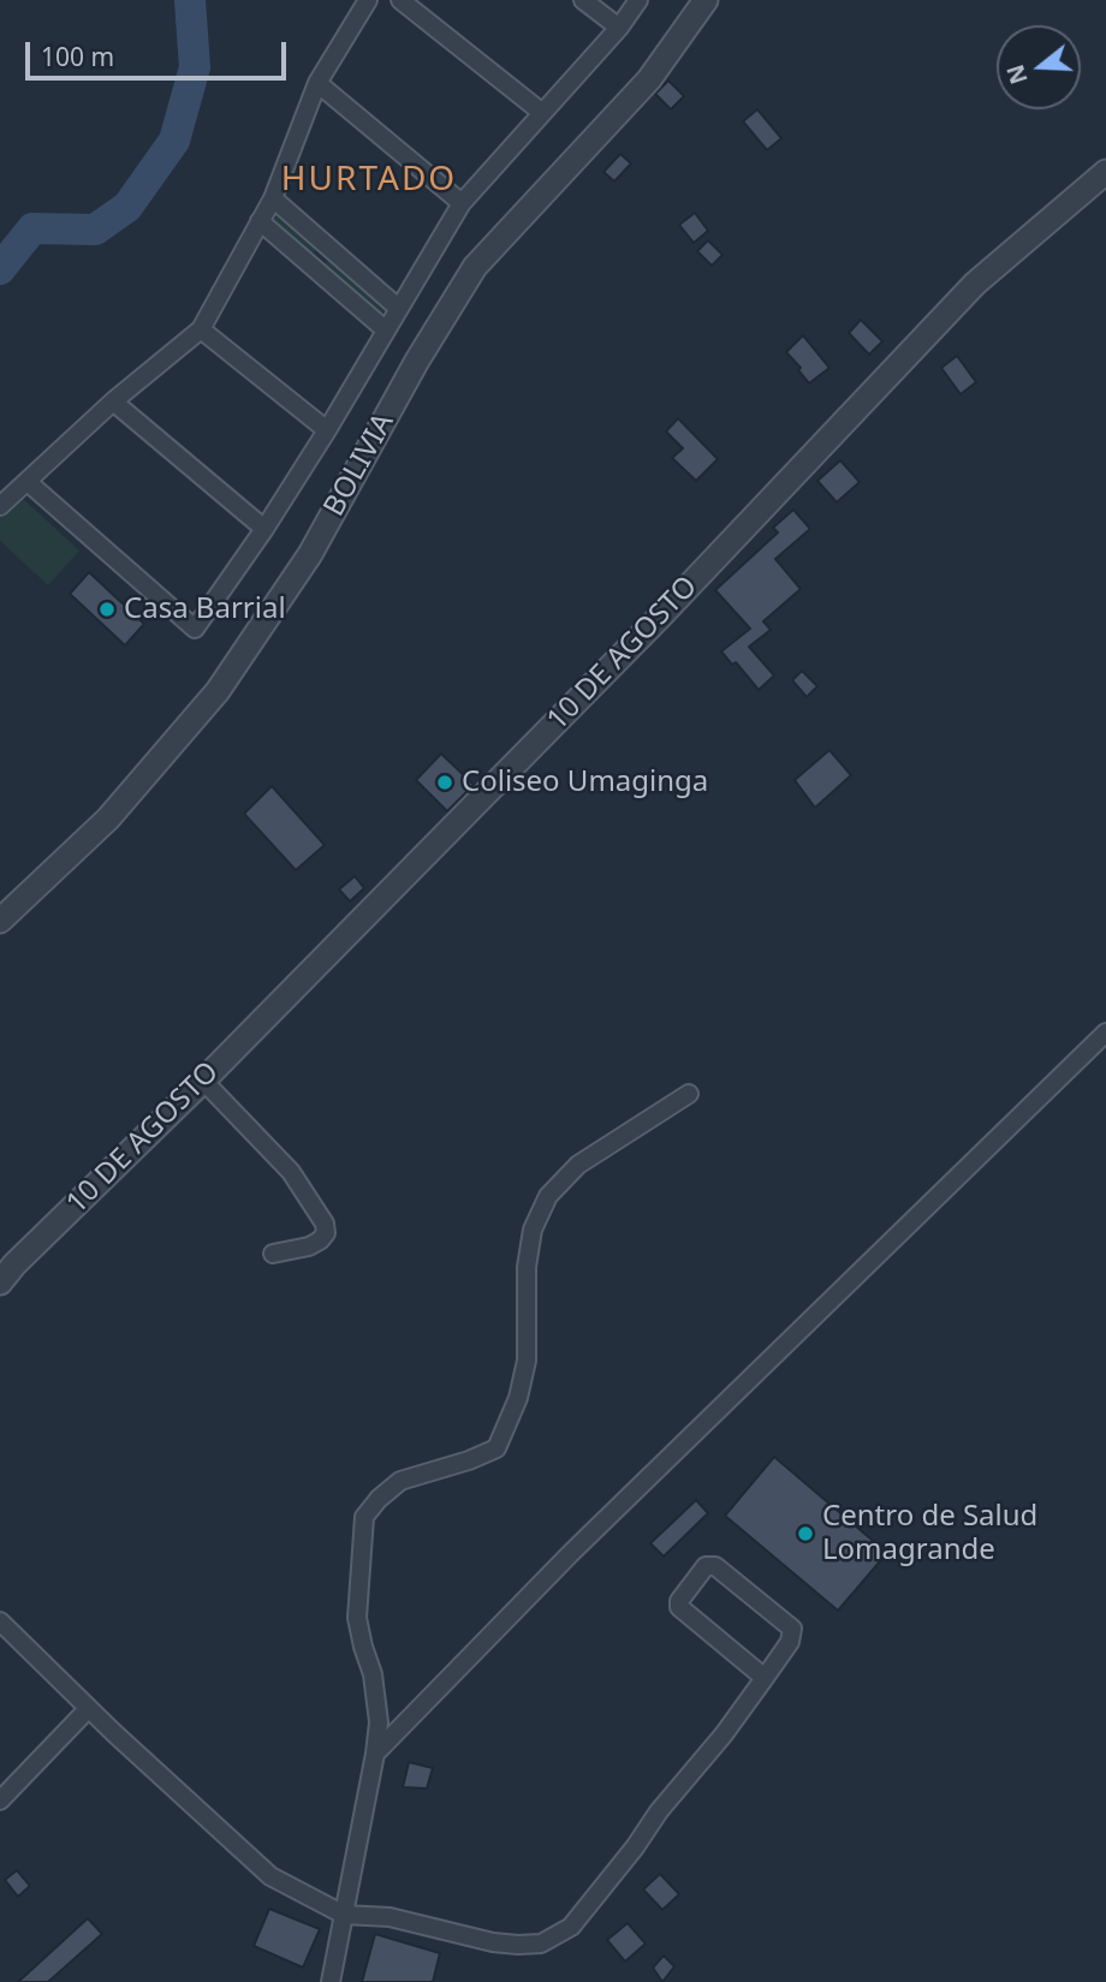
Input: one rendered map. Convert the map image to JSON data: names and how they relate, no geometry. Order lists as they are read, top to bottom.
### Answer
{
  "streets": {
    "street": ["BOLIVIA", "10 DE AGOSTO"]
  },
  "districts": ["HURTADO"],
  "places": ["Casa Barrial", "Coliseo Umaginga", "Centro de Salud Lomagrande"],
  "scale_bar": "100 m",
  "north": "left"
}
